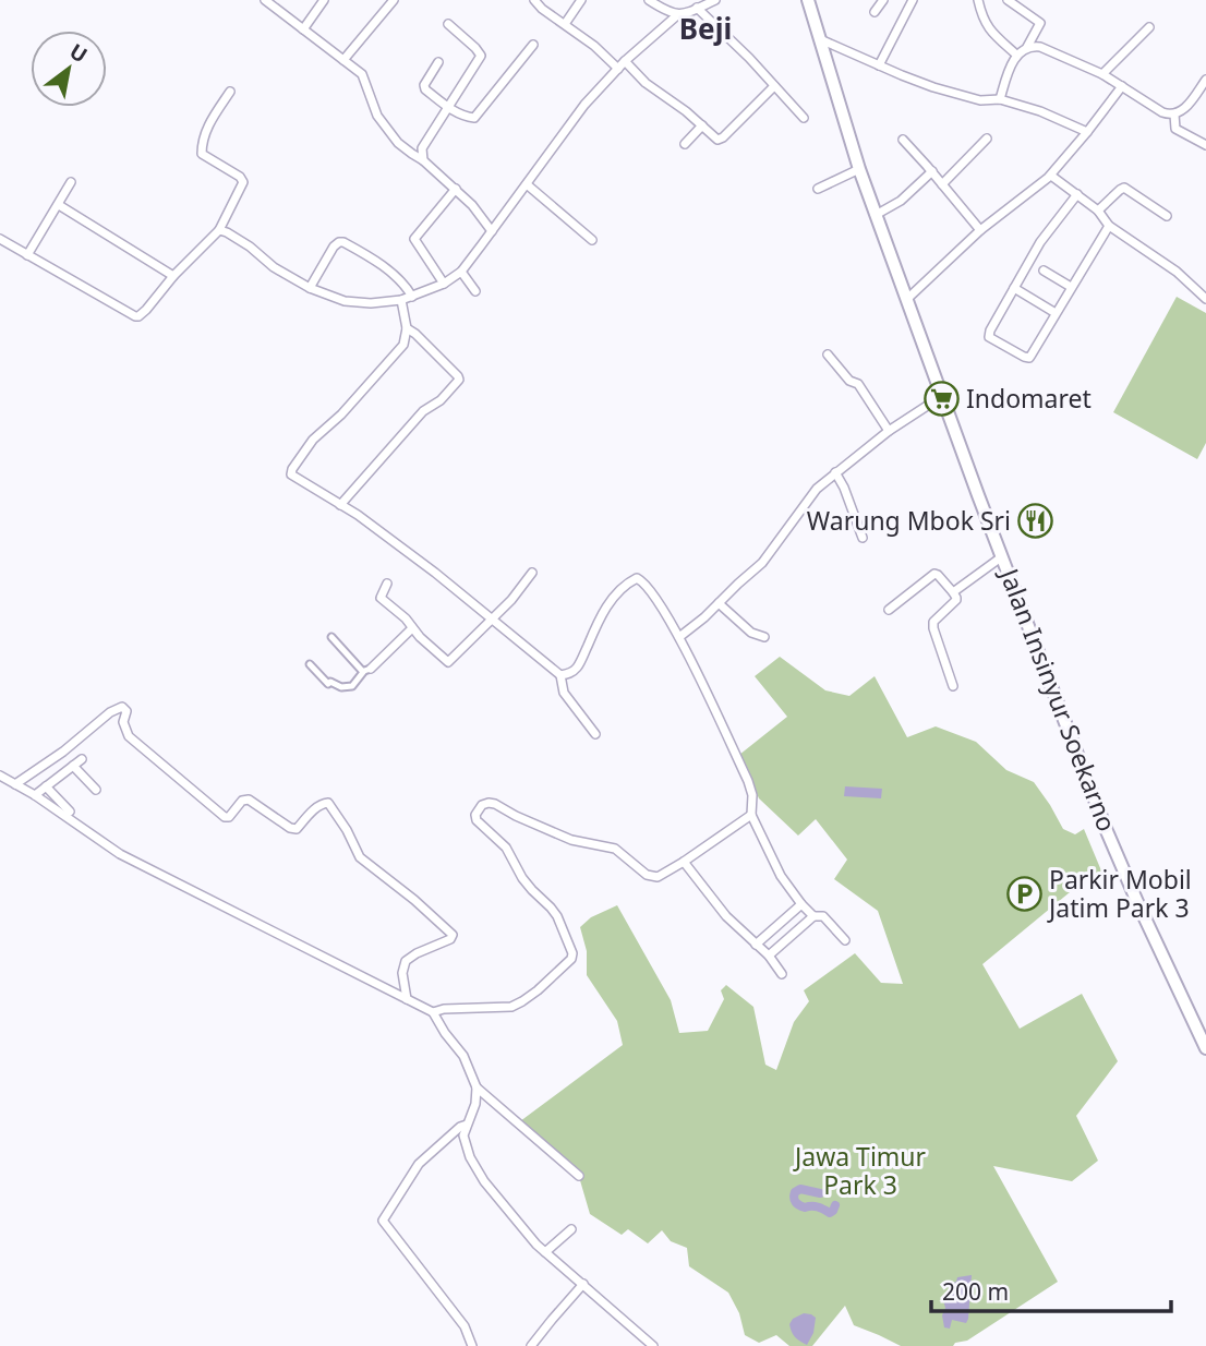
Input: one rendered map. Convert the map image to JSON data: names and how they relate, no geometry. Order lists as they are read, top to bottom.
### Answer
{
  "streets": {
    "main road": ["Jalan Insinyur Soekarno"]
  },
  "districts": ["Beji"],
  "parks": ["Jawa Timur Park 3"],
  "places": {
    "supermarket": ["Indomaret"],
    "restaurant": ["Warung Mbok Sri"],
    "parking": ["Parkir Mobil Jatim Park 3"]
  },
  "scale_bar": "200 m",
  "north": "top right"
}
